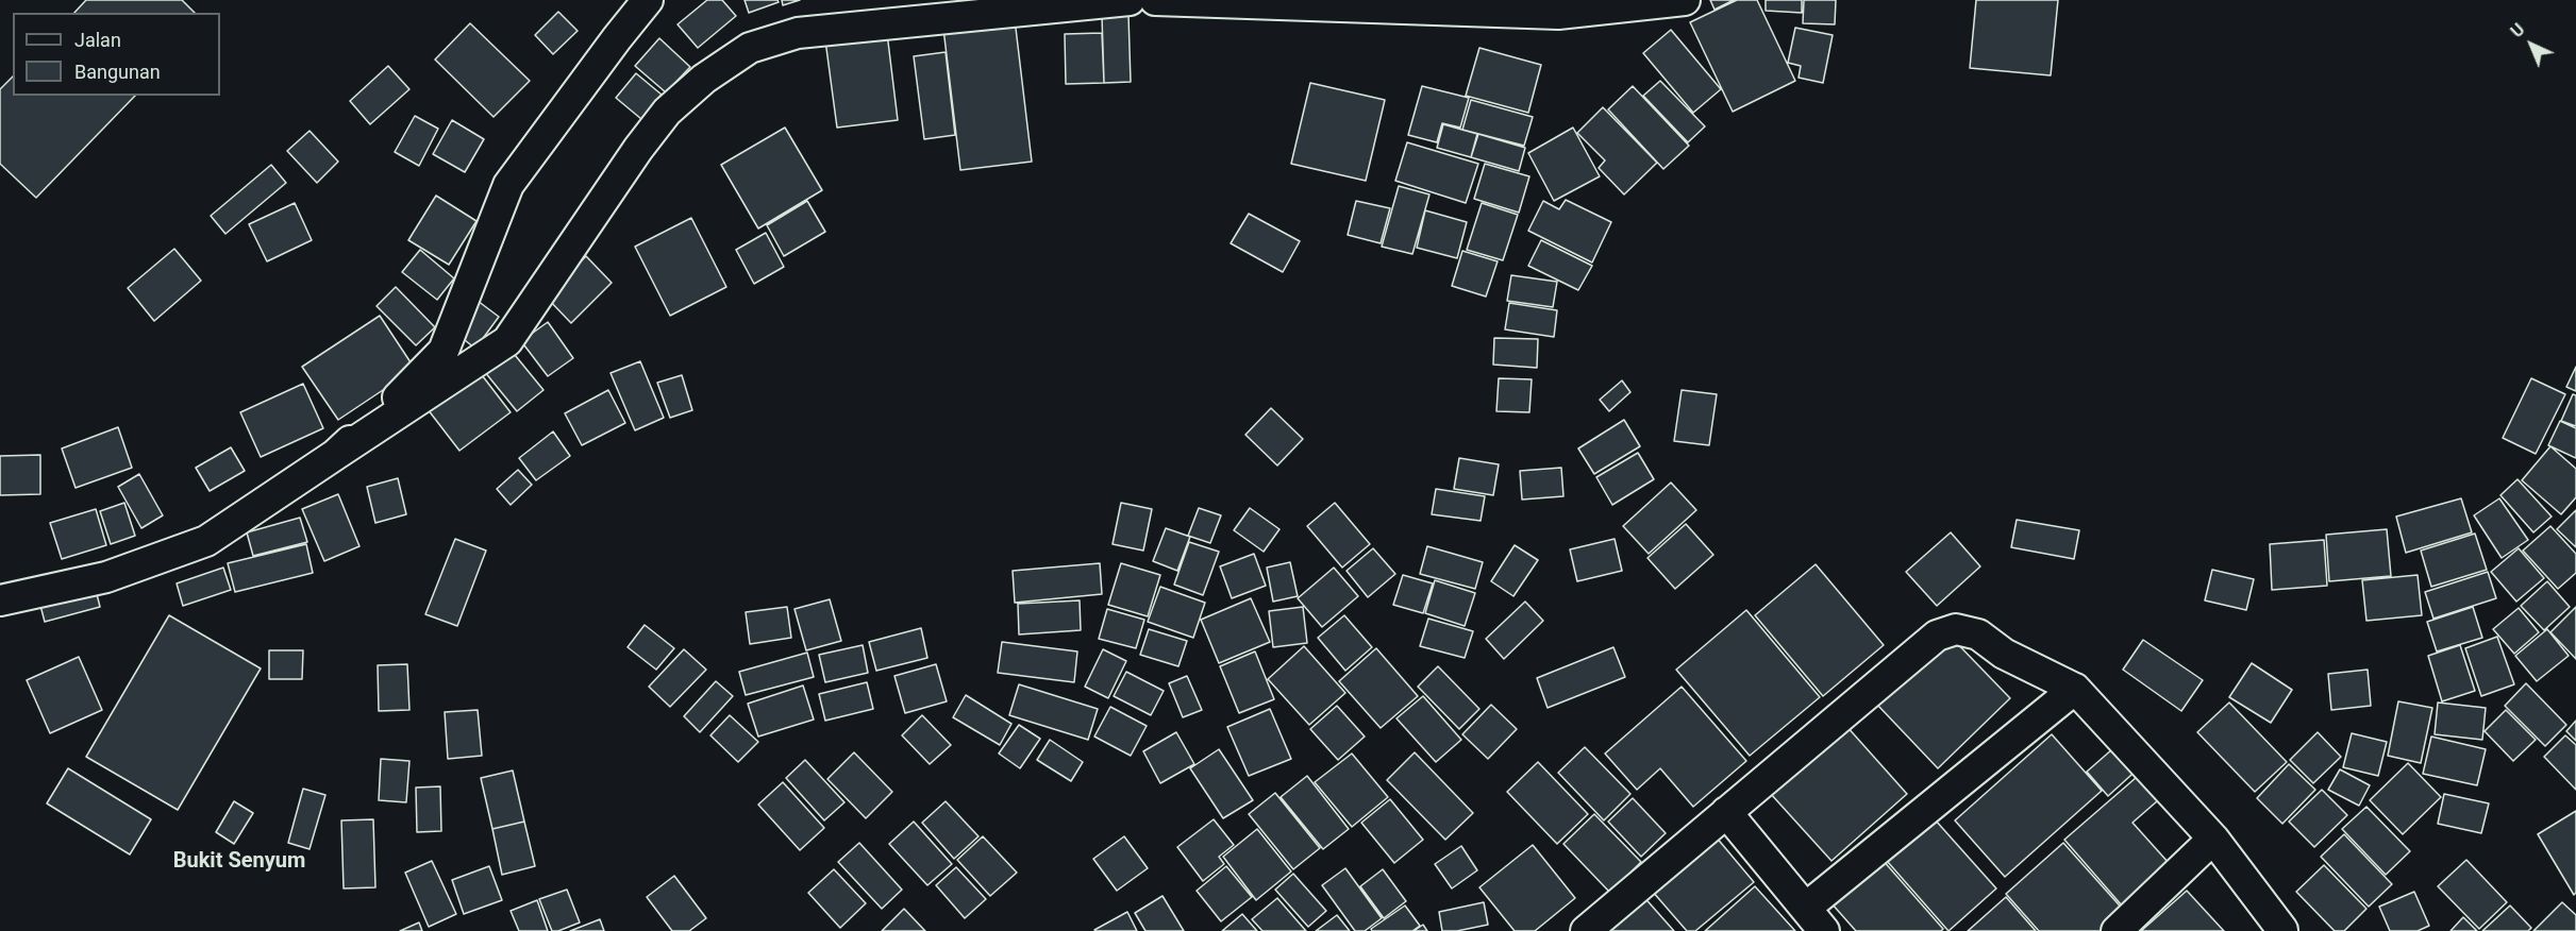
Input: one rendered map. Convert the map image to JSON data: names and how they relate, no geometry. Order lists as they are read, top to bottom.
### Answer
{
  "districts": ["Bukit Senyum"],
  "legend": ["Jalan", "Bangunan"],
  "north": "top left"
}
